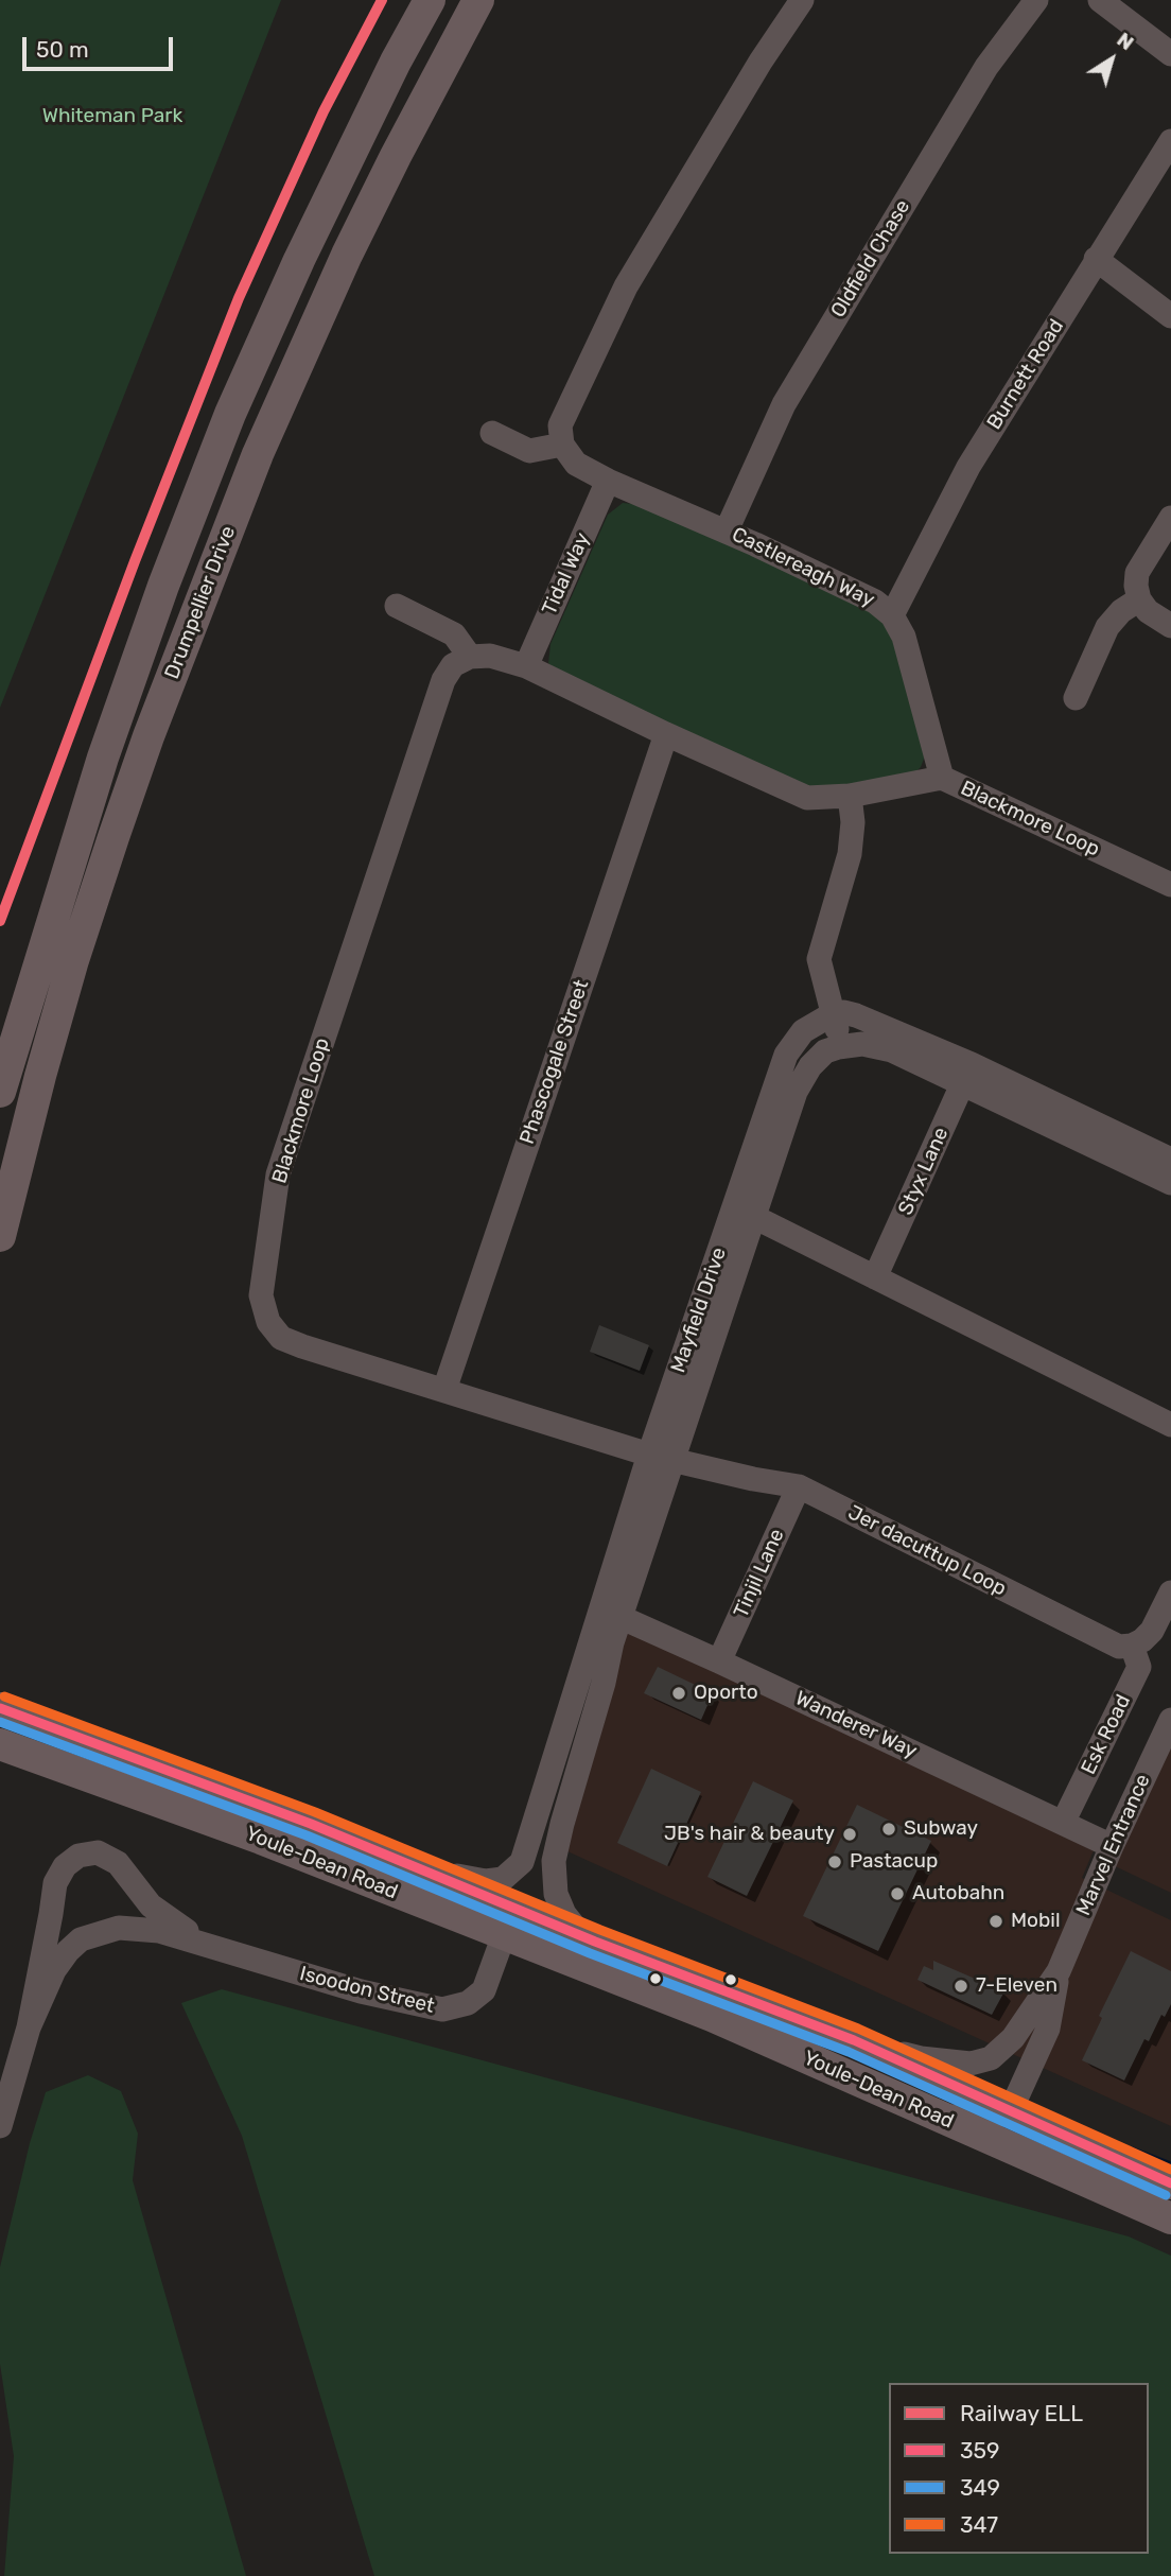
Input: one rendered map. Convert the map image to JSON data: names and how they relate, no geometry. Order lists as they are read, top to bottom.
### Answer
{
  "streets": {
    "main road": ["Drumpellier Drive", "Youle-Dean Road"],
    "street": [
      "Oldfield Chase",
      "Burnett Road",
      "Castlereagh Way",
      "Tidal Way",
      "Blackmore Loop",
      "Phascogale Street",
      "Styx Lane",
      "Mayfield Drive",
      "Jer dacuttup Loop",
      "Tinjil Lane",
      "Wanderer Way",
      "Esk Road",
      "Marvel Entrance",
      "Isoodon Street"
    ]
  },
  "crossings": [
    ["Oldfield Chase", "Castlereagh Way"],
    ["Burnett Road", "Castlereagh Way"],
    ["Castlereagh Way", "Tidal Way"],
    ["Castlereagh Way", "Blackmore Loop"],
    ["Tidal Way", "Blackmore Loop"],
    ["Blackmore Loop", "Phascogale Street"],
    ["Blackmore Loop", "Mayfield Drive"],
    ["Blackmore Loop", "Jer dacuttup Loop"],
    ["Mayfield Drive", "Jer dacuttup Loop"],
    ["Mayfield Drive", "Wanderer Way"],
    ["Mayfield Drive", "Youle-Dean Road"],
    ["Jer dacuttup Loop", "Tinjil Lane"],
    ["Jer dacuttup Loop", "Esk Road"],
    ["Tinjil Lane", "Wanderer Way"],
    ["Wanderer Way", "Esk Road"],
    ["Wanderer Way", "Marvel Entrance"],
    ["Marvel Entrance", "Youle-Dean Road"],
    ["Youle-Dean Road", "Isoodon Street"]
  ],
  "parks": ["Whiteman Park"],
  "places": [
    "Oporto",
    "Subway",
    "JB's hair & beauty",
    "Pastacup",
    "Autobahn",
    "Mobil",
    "7-Eleven"
  ],
  "lines": [
    "rail line ELL",
    "transit line 347",
    "transit line 359",
    "transit line 349"
  ],
  "legend": [
    "Railway ELL",
    "359",
    "349",
    "347"
  ],
  "scale_bar": "50 m",
  "north": "top right"
}
